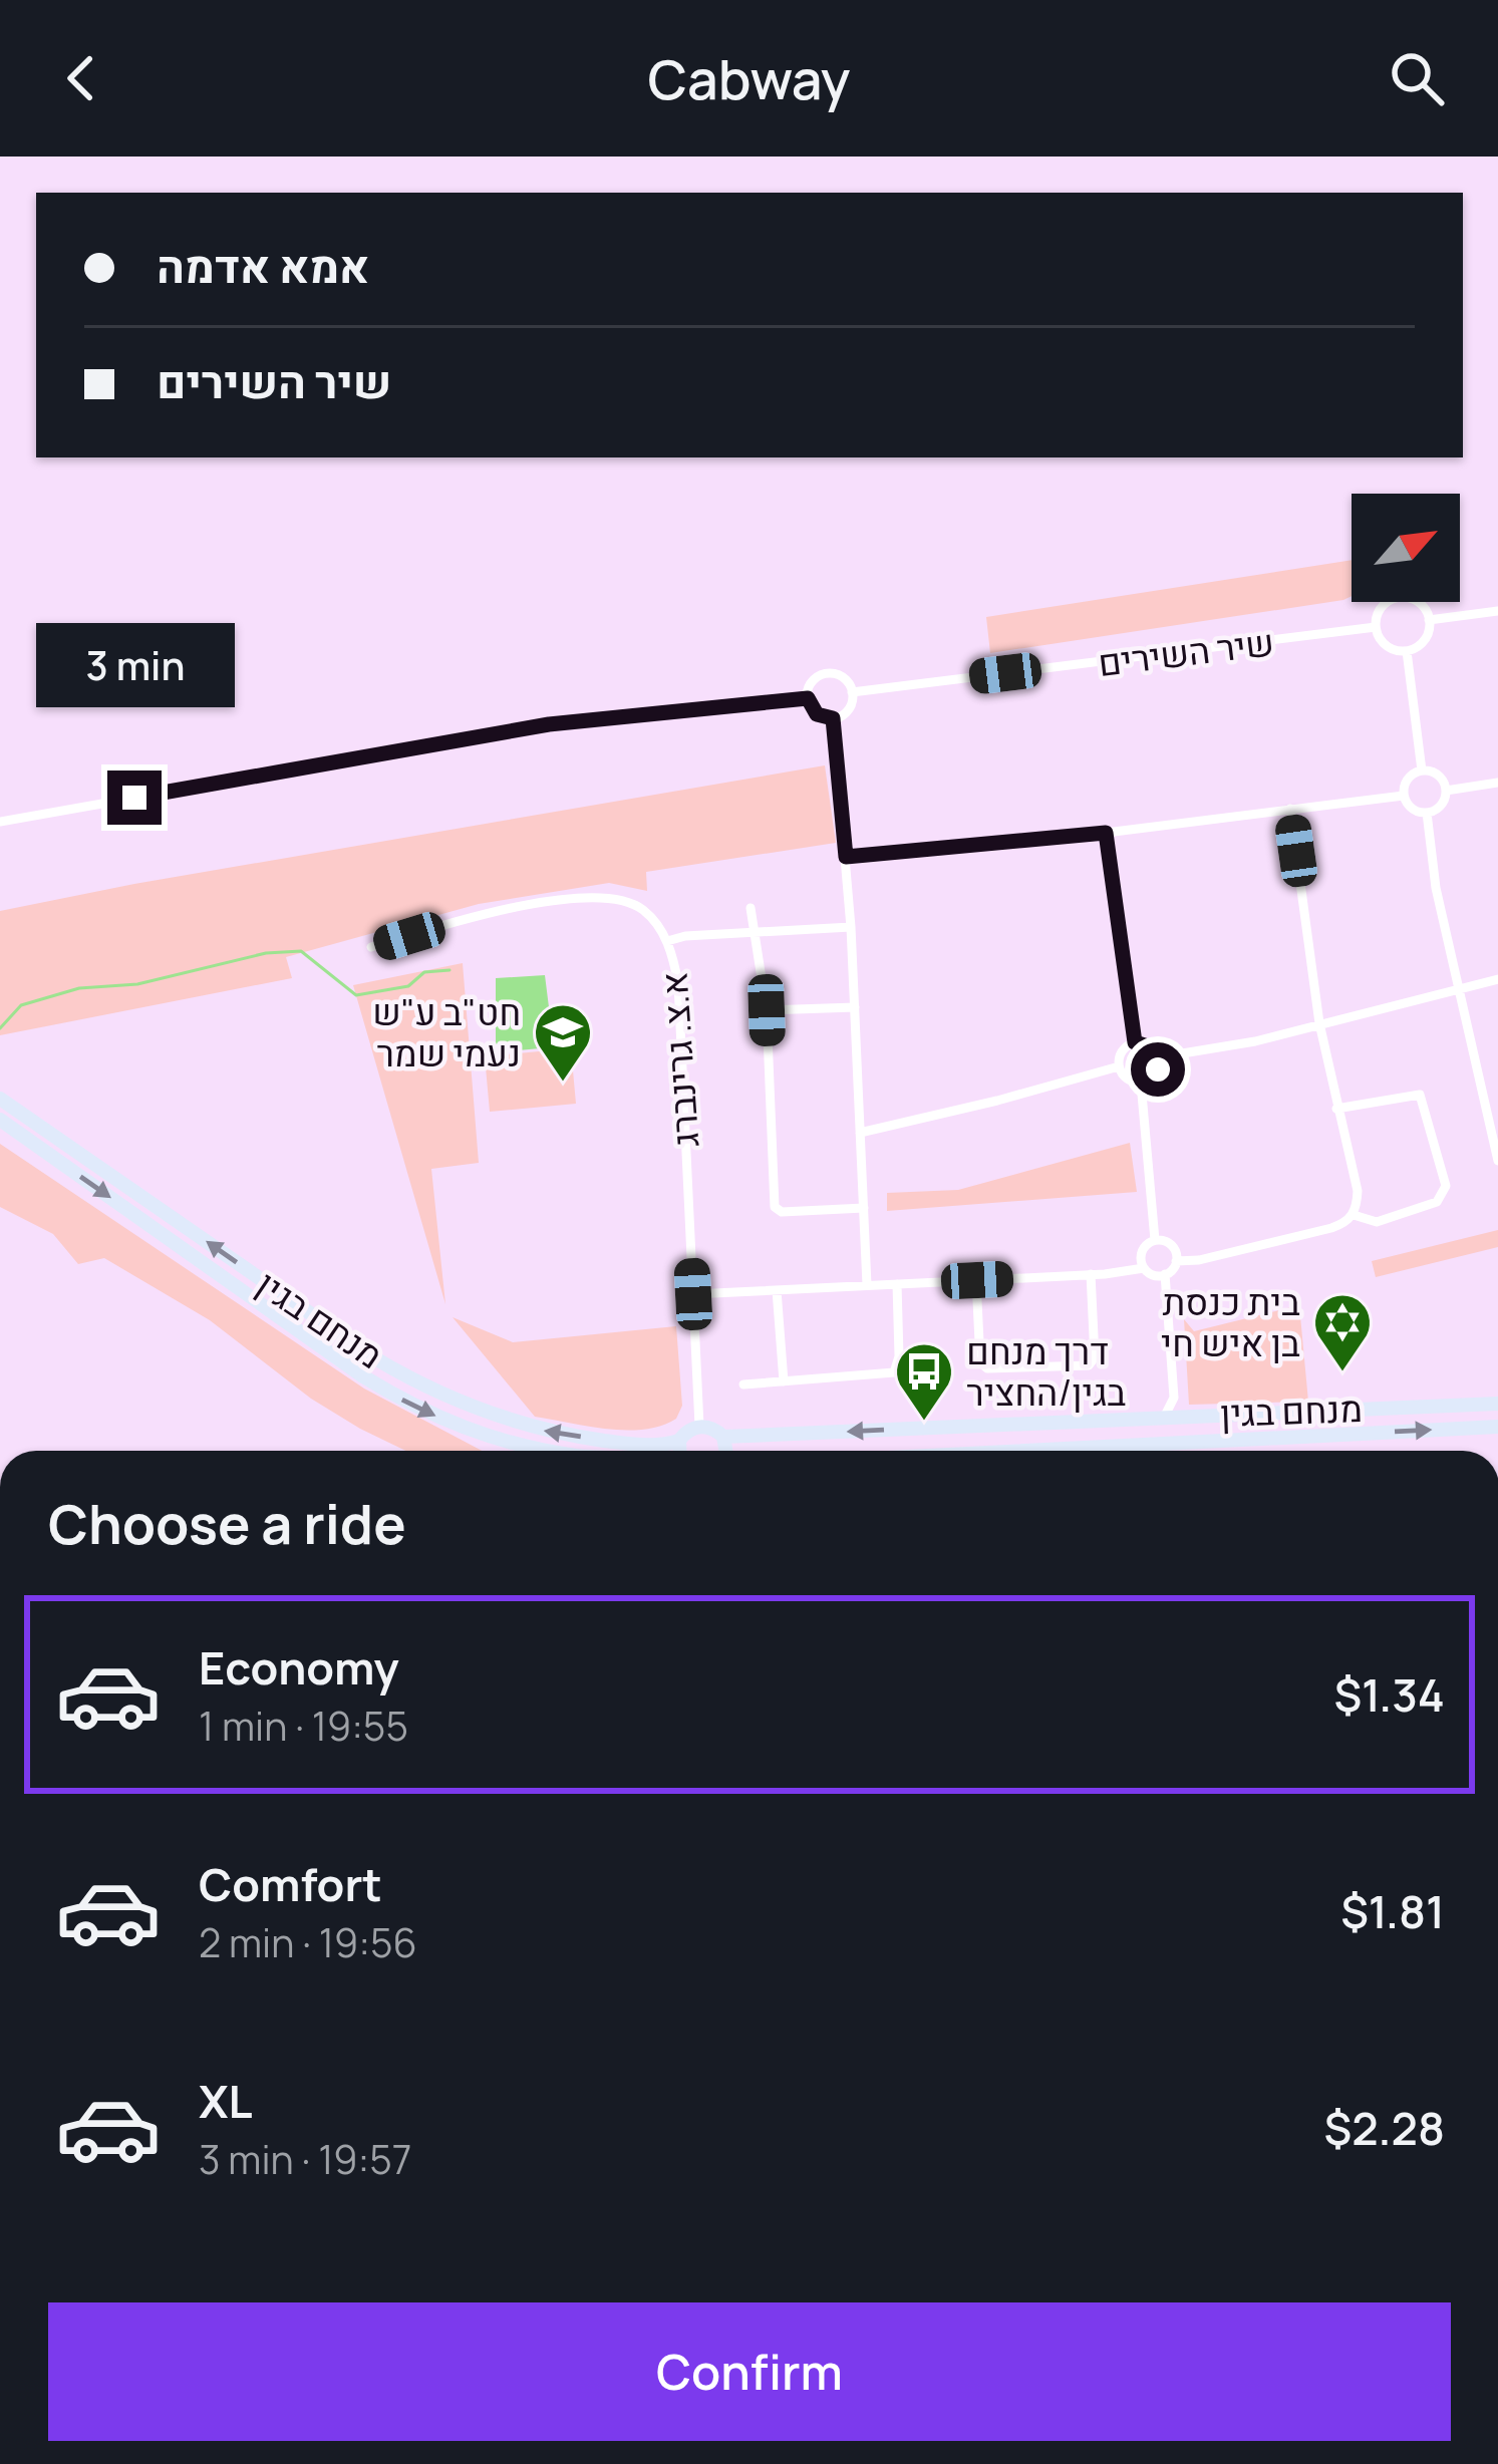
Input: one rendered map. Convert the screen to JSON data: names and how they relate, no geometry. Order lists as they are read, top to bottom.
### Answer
{
  "streets": {
    "main road": ["מנחם בגין"],
    "street": ["שיר השירים", "א.צ. גרינברג"]
  },
  "places": {
    "school or university": ["חט\"ב ע\"ש נעמי שמר"],
    "synagogue": ["בית כנסת בן איש חי"],
    "bus stop": ["דרך מנחם בגין/החציר"]
  },
  "north": "top right",
  "page": {
    "header": "Cabway",
    "banner": ["אמא אדמה", "שיר השירים"],
    "bubble": "3 min",
    "heading": "Choose a ride",
    "list": [
      {
        "name": "Economy",
        "note": "1 min · 19:55",
        "value": "$1.34"
      },
      {
        "name": "Comfort",
        "note": "2 min · 19:56",
        "value": "$1.81"
      },
      {
        "name": "XL",
        "note": "3 min · 19:57",
        "value": "$2.28"
      }
    ],
    "buttons": "Confirm"
  }
}
